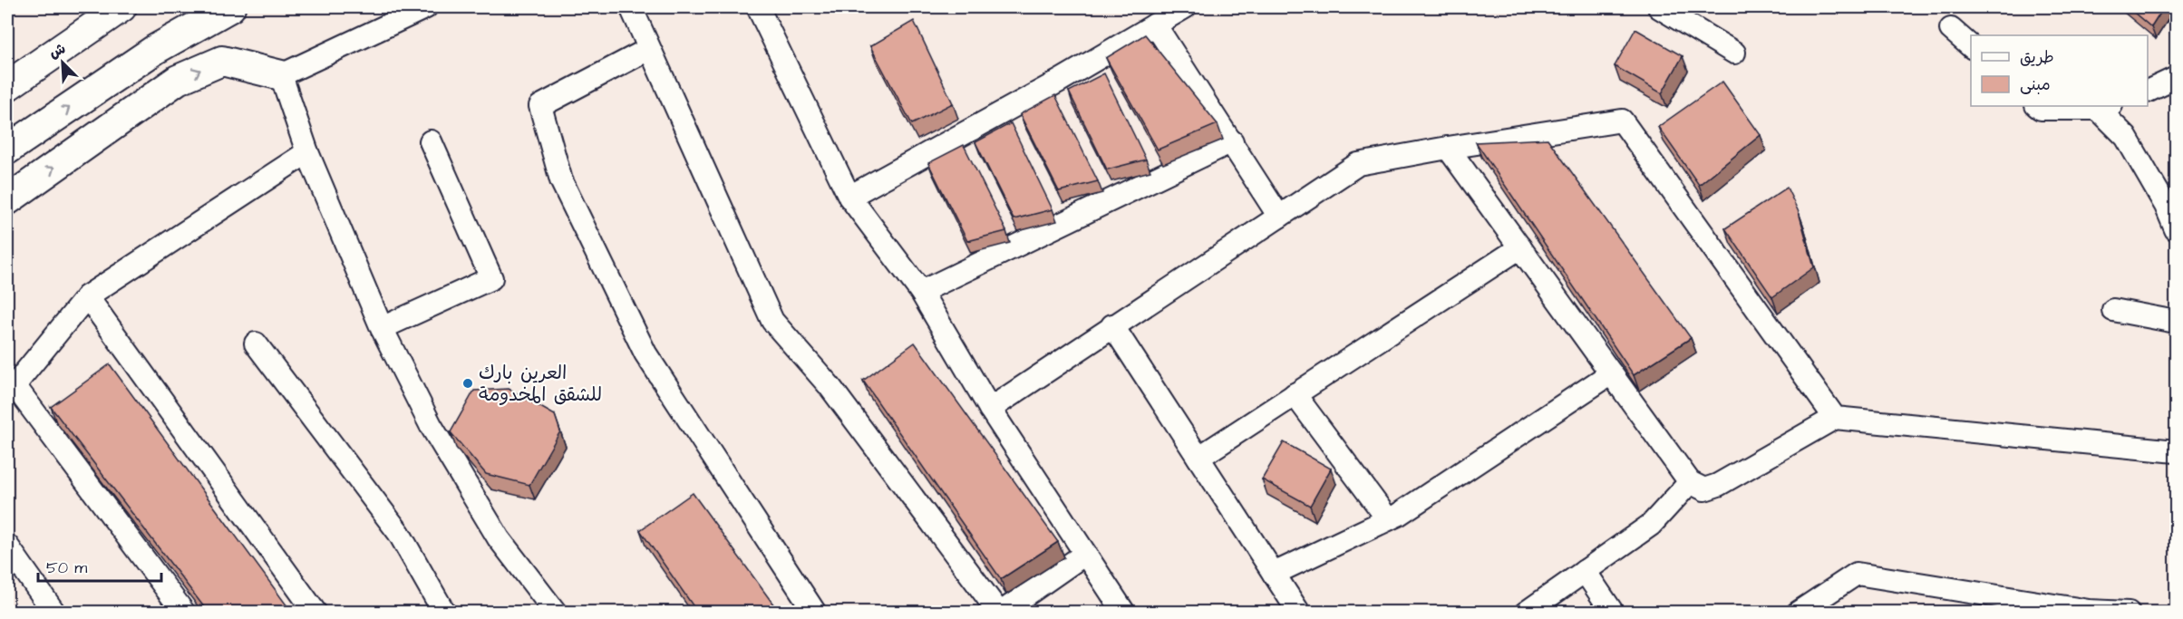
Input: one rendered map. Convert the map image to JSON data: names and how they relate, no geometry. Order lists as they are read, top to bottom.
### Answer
{
  "places": ["العرين بارك للشقق المخدومة"],
  "legend": ["طريق", "مبنى"],
  "scale_bar": "50 m",
  "north": "top left"
}
